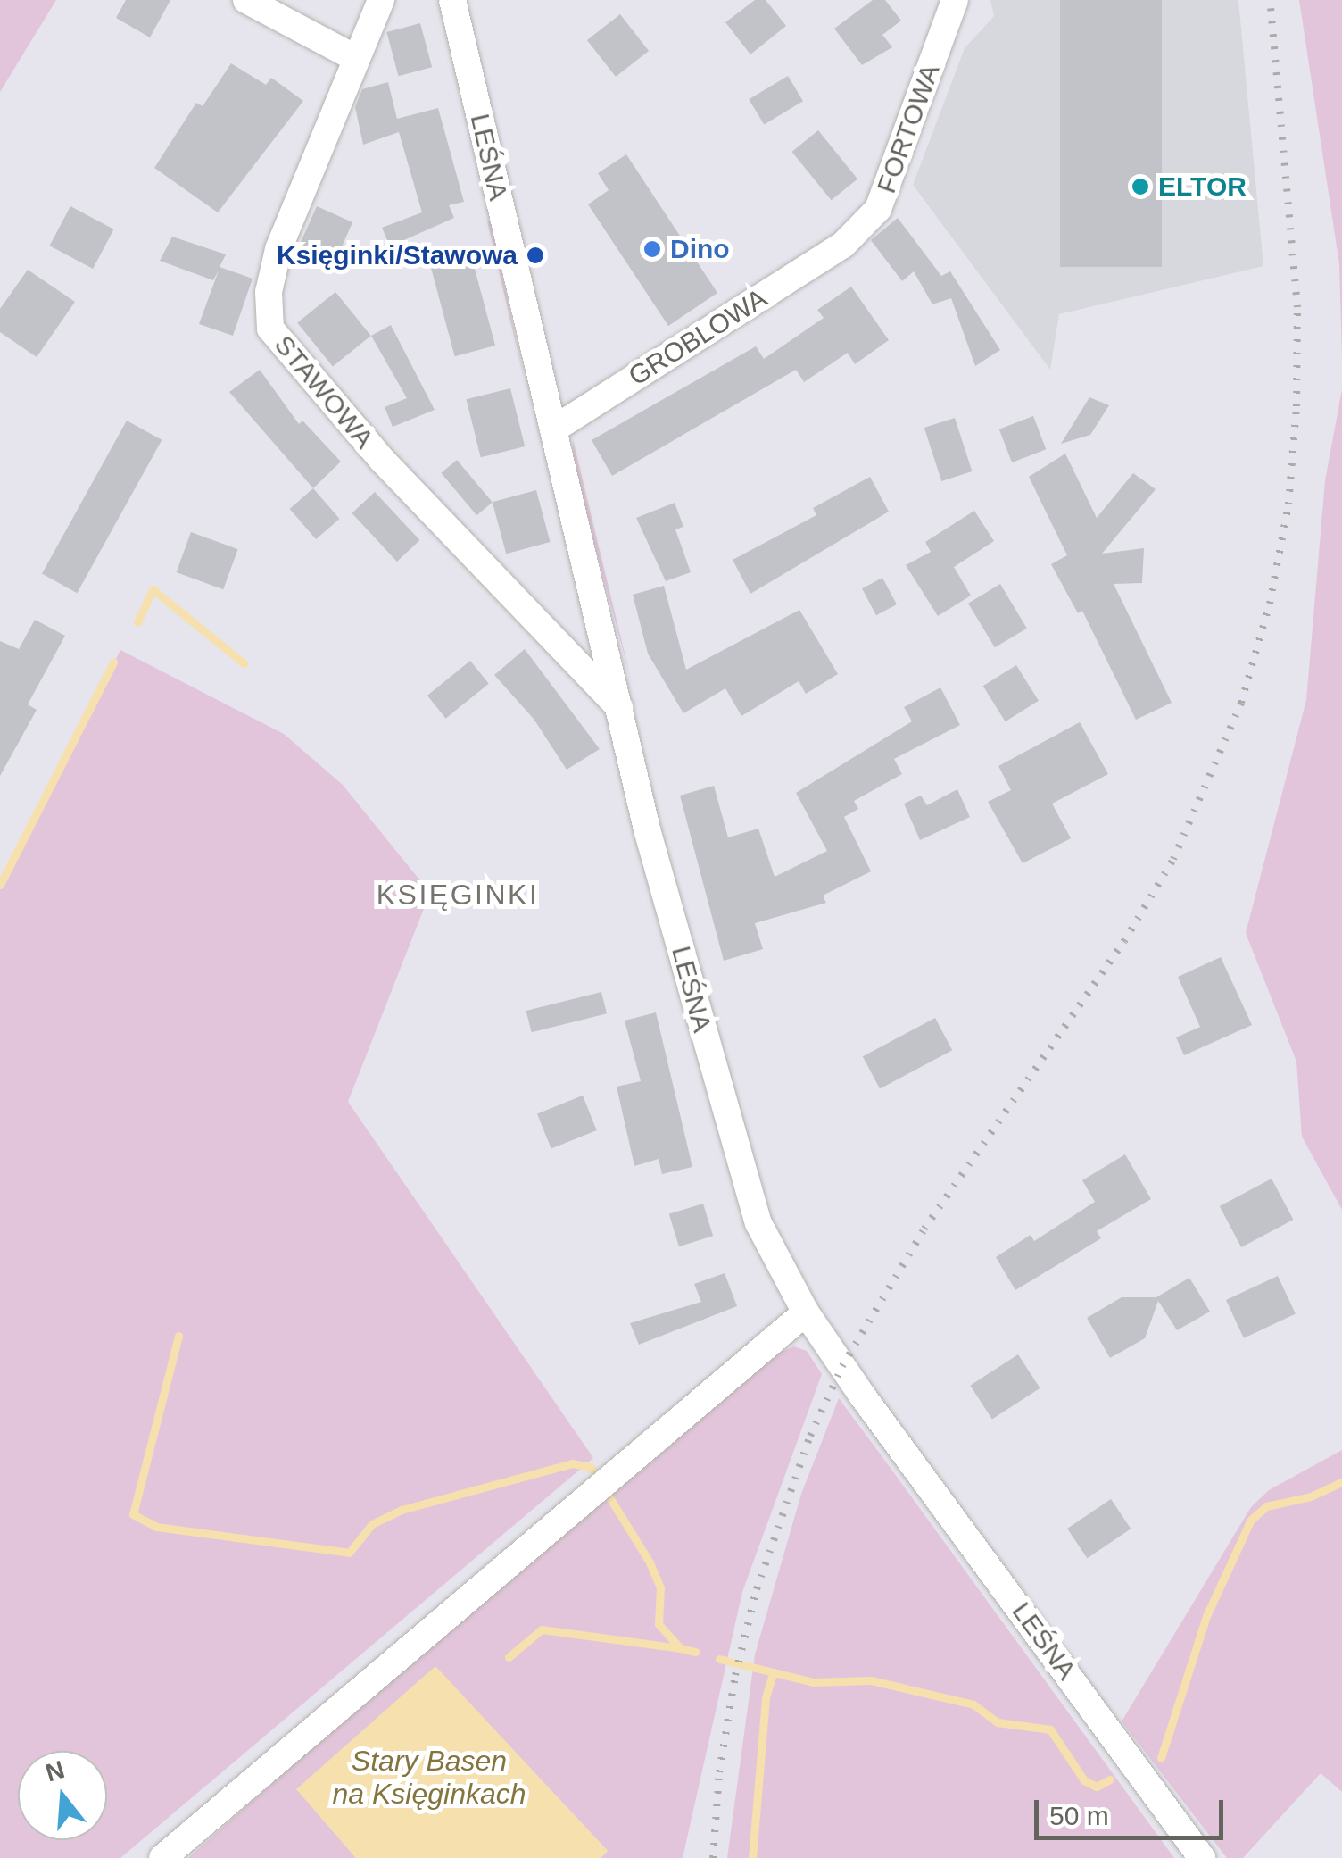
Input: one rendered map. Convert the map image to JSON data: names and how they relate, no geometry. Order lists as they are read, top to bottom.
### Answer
{
  "streets": {
    "street": [
      "FORTOWA",
      "LEŚNA",
      "GROBLOWA",
      "STAWOWA"
    ]
  },
  "crossings": [
    ["FORTOWA", "GROBLOWA"],
    ["LEŚNA", "GROBLOWA"],
    ["LEŚNA", "STAWOWA"]
  ],
  "districts": ["KSIĘGINKI"],
  "water": ["Stary Basen na Księginkach"],
  "places": ["ELTOR", "Dino", "Księginki/Stawowa"],
  "scale_bar": "50 m",
  "north": "top"
}
